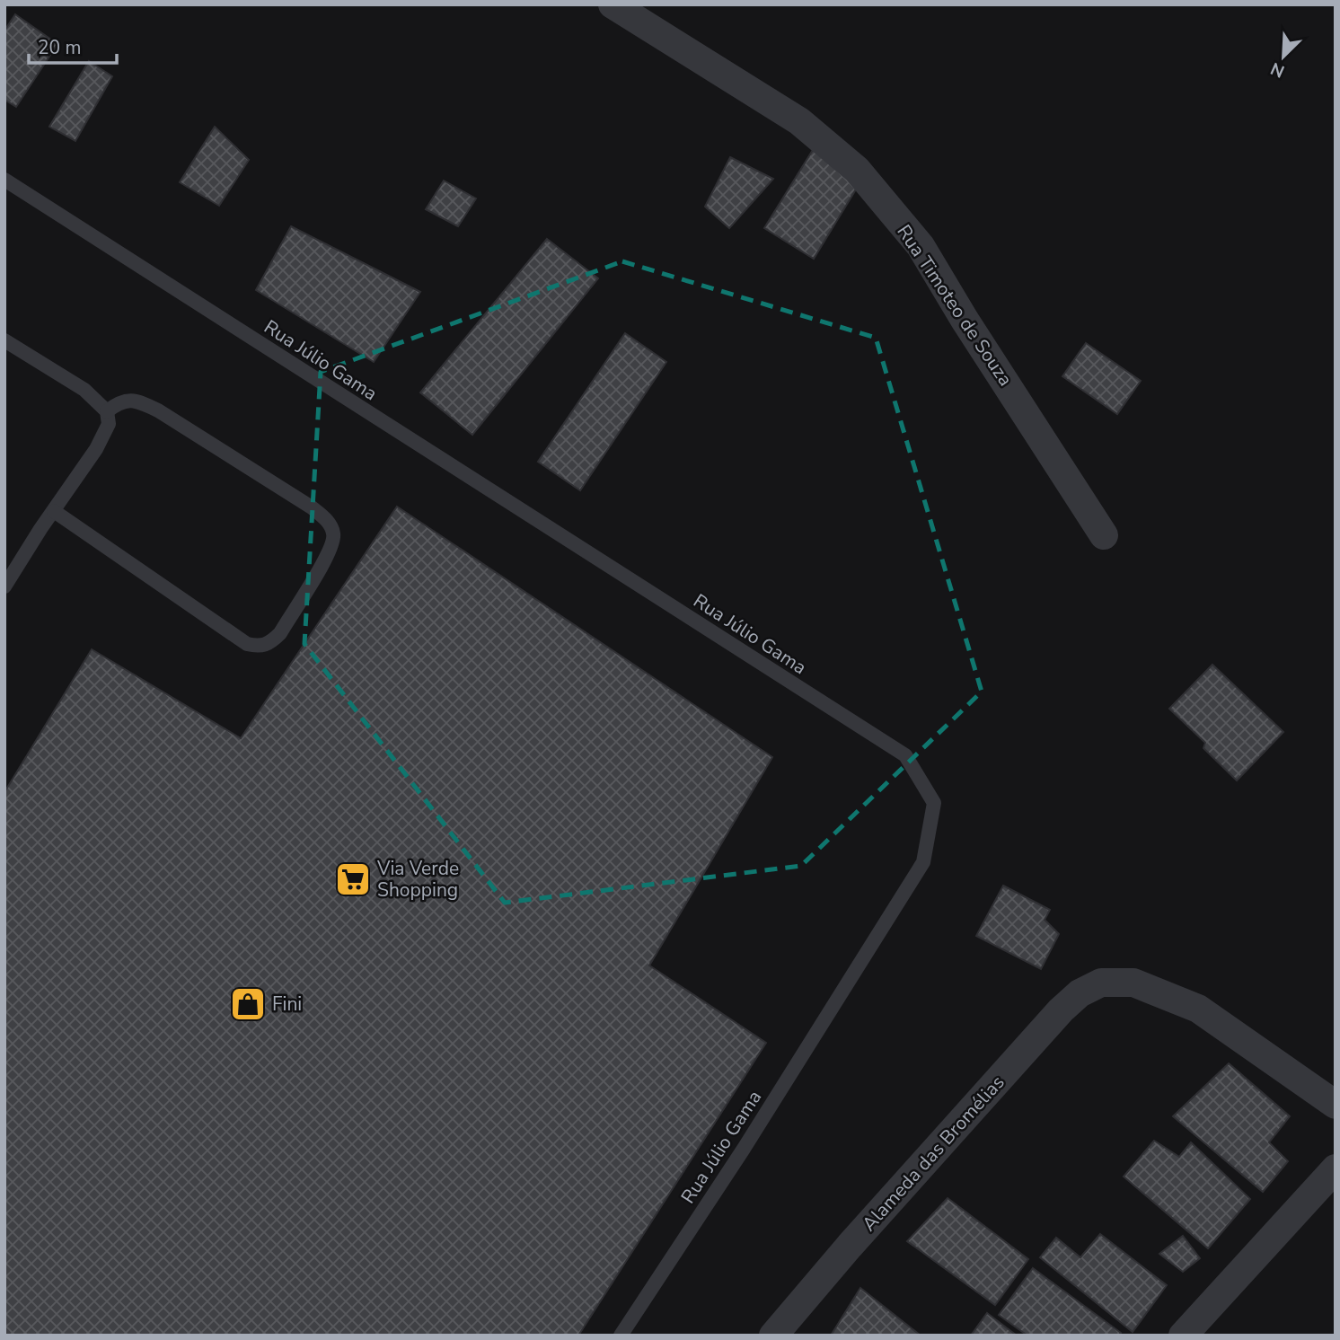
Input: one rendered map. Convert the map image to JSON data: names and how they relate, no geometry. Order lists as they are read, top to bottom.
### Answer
{
  "streets": {
    "street": ["Rua Timoteo de Souza", "Alameda das Bromélias"],
    "lane": ["Rua Júlio Gama"]
  },
  "places": {
    "supermarket": ["Via Verde Shopping"],
    "shop": ["Fini"]
  },
  "scale_bar": "20 m",
  "north": "bottom left"
}
